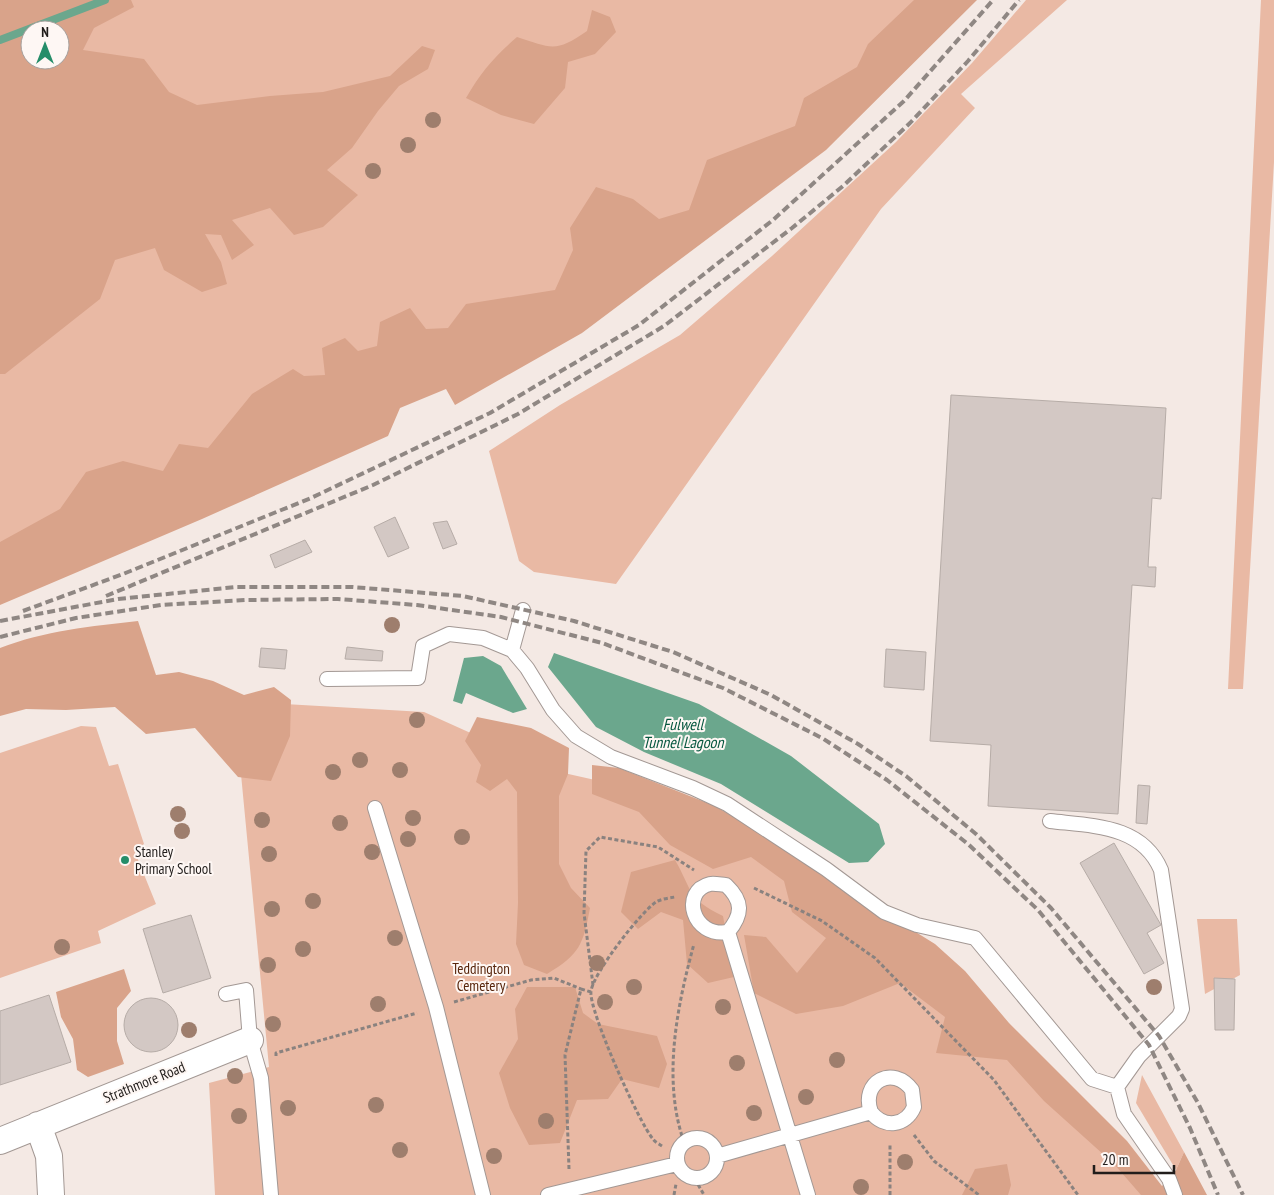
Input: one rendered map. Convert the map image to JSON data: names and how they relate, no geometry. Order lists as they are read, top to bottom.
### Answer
{
  "streets": {
    "street": ["Strathmore Road"]
  },
  "water": ["Fulwell Tunnel Lagoon"],
  "parks": ["Teddington Cemetery"],
  "places": ["Stanley Primary School"],
  "scale_bar": "20 m",
  "north": "top"
}
